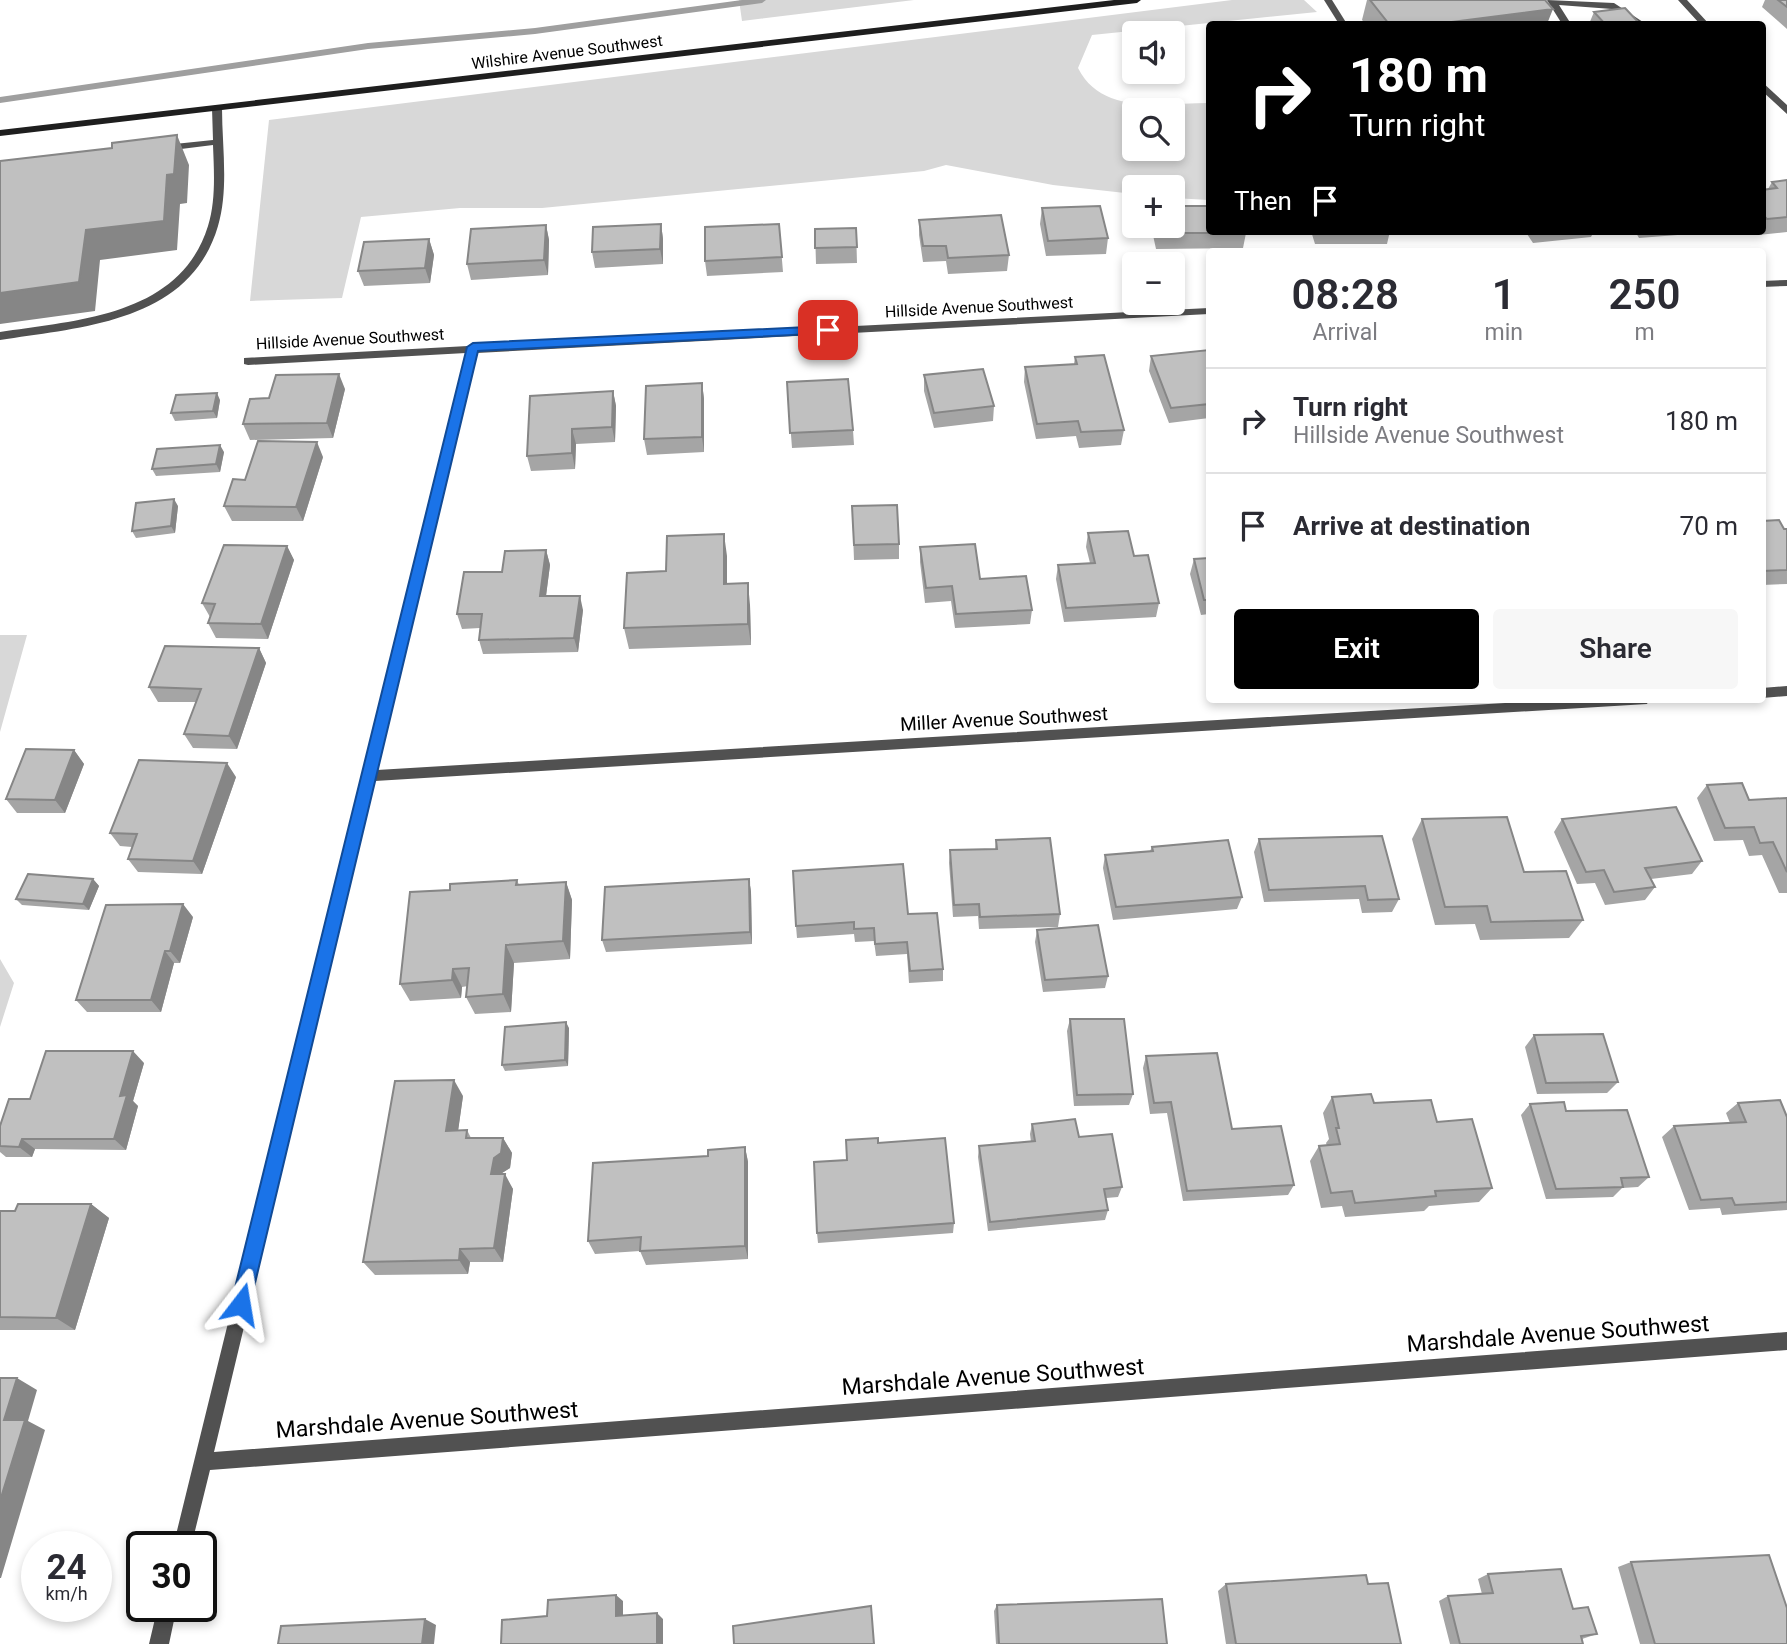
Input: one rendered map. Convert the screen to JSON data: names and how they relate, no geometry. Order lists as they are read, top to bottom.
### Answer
{
  "streets": {
    "street": [
      "Wilshire Avenue Southwest",
      "Hillside Avenue Southwest",
      "Miller Avenue Southwest",
      "Marshdale Avenue Southwest"
    ]
  },
  "page": {
    "map_buttons": ["+", "−"],
    "turn": ["180 m", "Turn right"],
    "then": "Then",
    "eta": [
      "08:28",
      "Arrival",
      "1",
      "min",
      "250",
      "m"
    ],
    "list": [
      {
        "name": "Turn right",
        "note": "Hillside Avenue Southwest",
        "value": "180 m"
      },
      {
        "name": "Arrive at destination",
        "value": "70 m"
      }
    ],
    "buttons": ["Exit", "Share"],
    "speed": "24 km/h",
    "limit": "30"
  }
}
